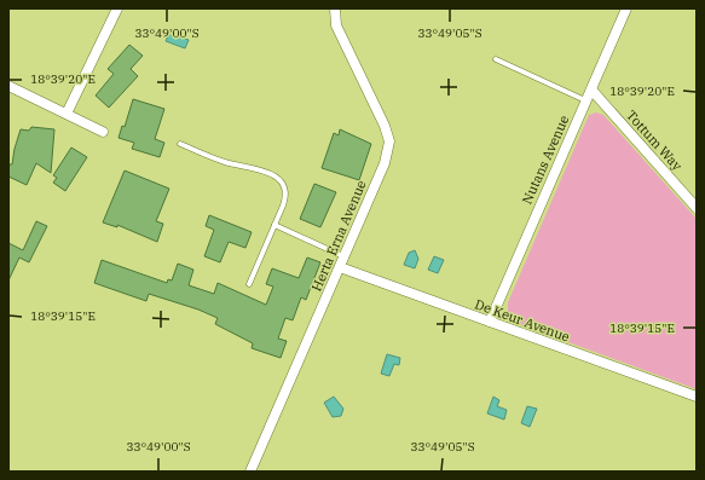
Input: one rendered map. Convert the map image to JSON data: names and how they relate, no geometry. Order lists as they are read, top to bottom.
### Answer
{
  "streets": {
    "street": [
      "Tottum Way",
      "Nutans Avenue",
      "Herta Erna Avenue",
      "De Keur Avenue"
    ]
  },
  "crossings": [
    ["Tottum Way", "Nutans Avenue"],
    ["Nutans Avenue", "De Keur Avenue"],
    ["Herta Erna Avenue", "De Keur Avenue"]
  ],
  "coordinates": [
    "33°49'00\"S",
    "33°49'05\"S",
    "18°39'20\"E",
    "18°39'15\"E"
  ]
}
